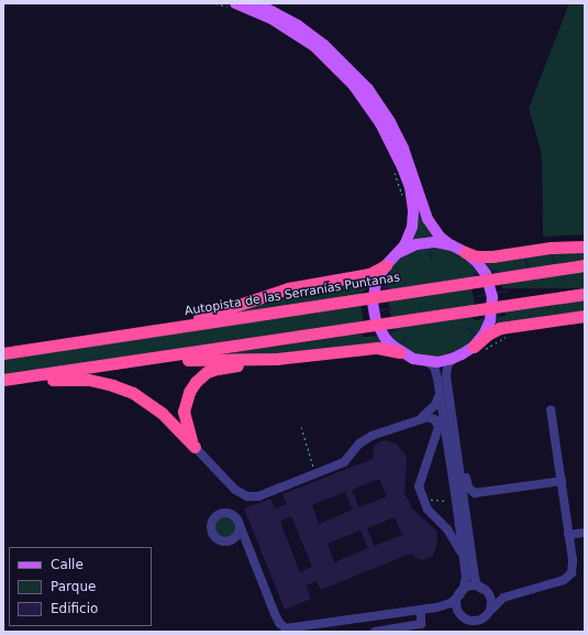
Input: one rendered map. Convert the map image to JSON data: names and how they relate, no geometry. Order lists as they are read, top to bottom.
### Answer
{
  "streets": {
    "highway": ["Autopista de las Serranías Puntanas"]
  },
  "legend": ["Calle", "Parque", "Edificio"]
}
